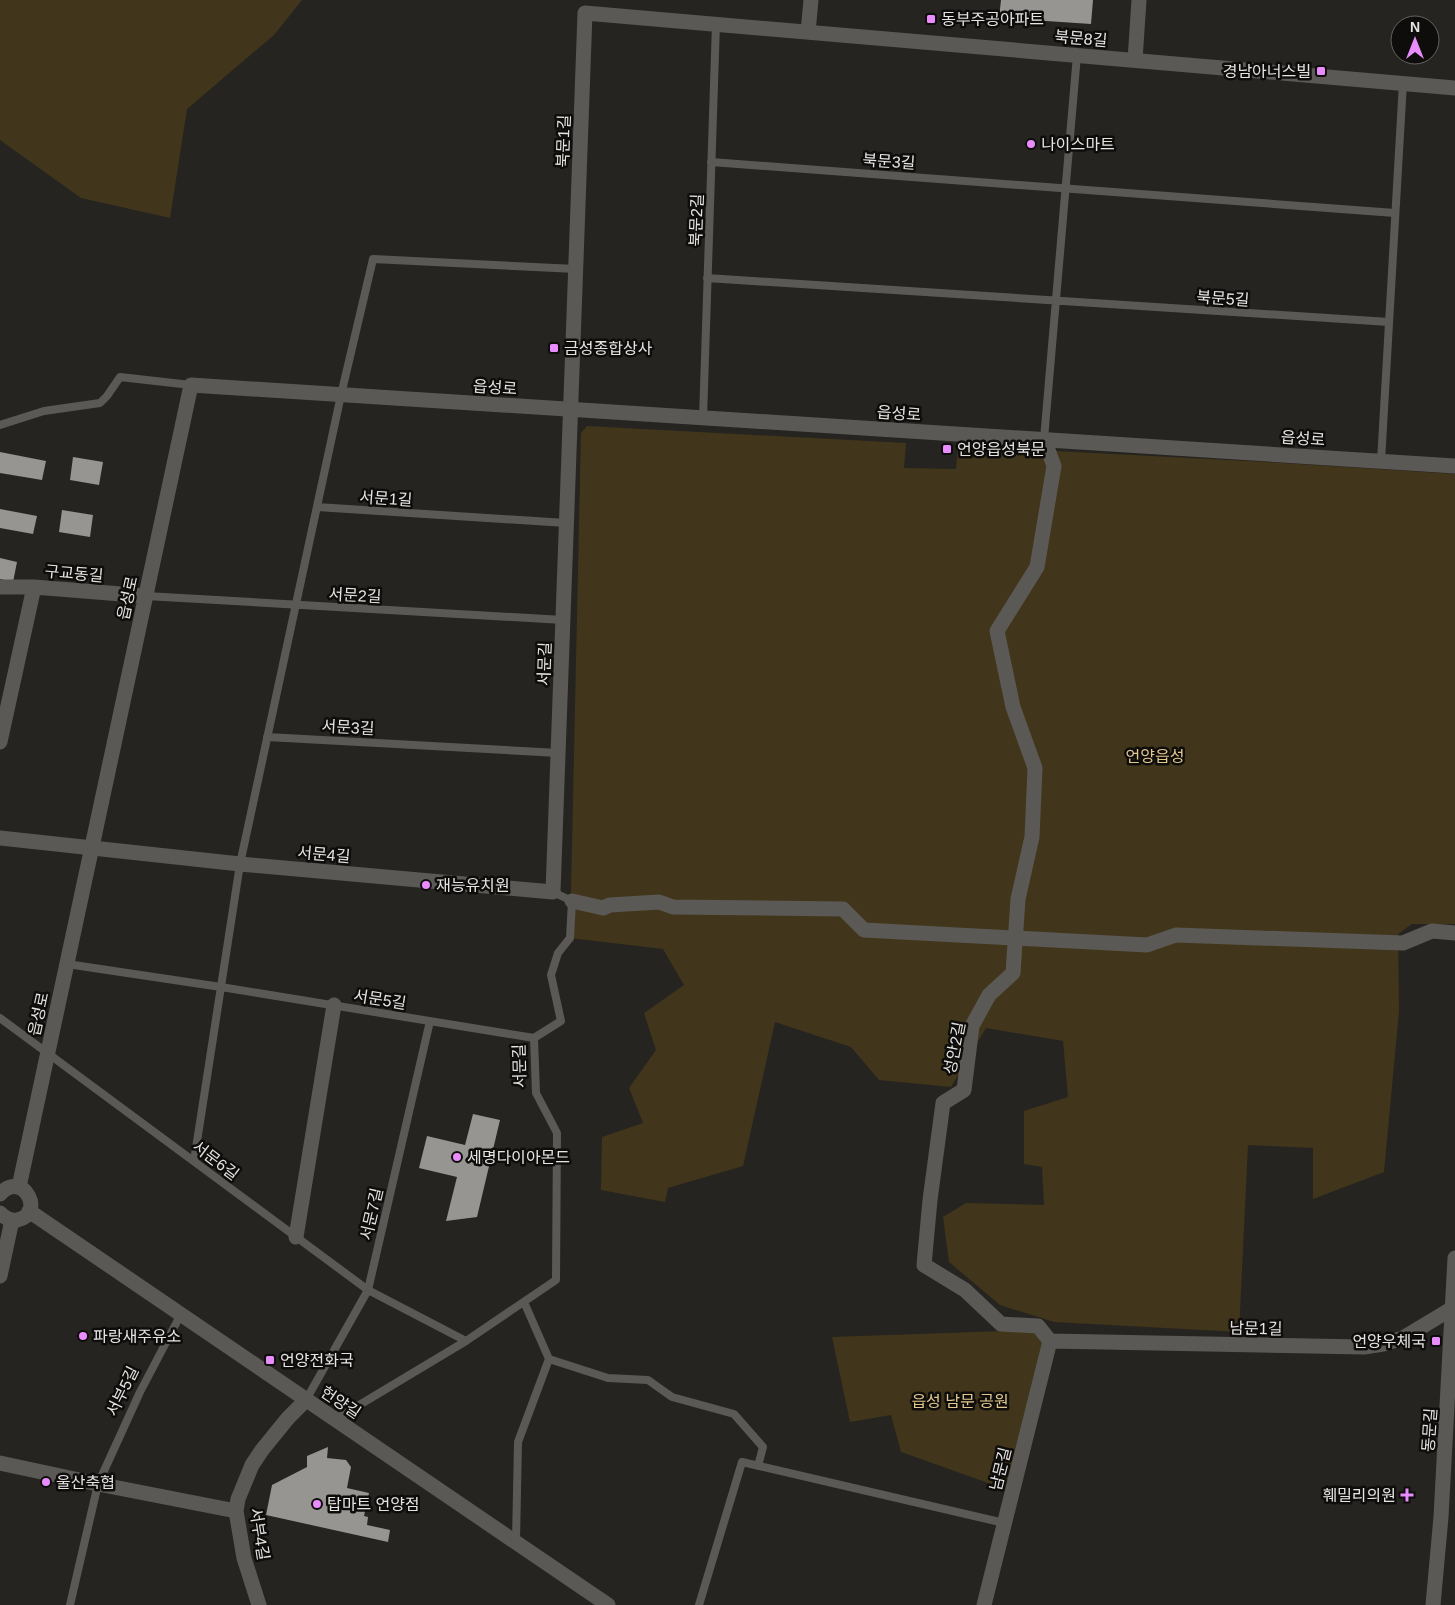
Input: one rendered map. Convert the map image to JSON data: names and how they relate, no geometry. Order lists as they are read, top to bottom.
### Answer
{
  "streets": {
    "street": [
      "북문8길",
      "북문1길",
      "읍성로",
      "구교동길",
      "서문길",
      "서문4길",
      "성안2길",
      "남문1길",
      "헌양길",
      "동문길",
      "남문길",
      "서부4길"
    ],
    "lane": [
      "북문3길",
      "북문2길",
      "북문5길",
      "서문1길",
      "서문2길",
      "서문3길",
      "서문5길",
      "서문6길",
      "서문7길",
      "서부5길"
    ]
  },
  "crossings": [
    ["북문8길", "북문1길"],
    ["북문8길", "북문2길"],
    ["북문1길", "읍성로"],
    ["북문1길", "서문길"],
    ["북문3길", "북문2길"],
    ["북문2길", "읍성로"],
    ["읍성로", "구교동길"],
    ["읍성로", "서문2길"],
    ["읍성로", "서문길"],
    ["읍성로", "서문4길"],
    ["읍성로", "서문5길"],
    ["읍성로", "성안2길"],
    ["읍성로", "서문6길"],
    ["서문1길", "서문길"],
    ["구교동길", "서문2길"],
    ["서문2길", "서문길"],
    ["서문길", "서문3길"],
    ["서문길", "서문4길"],
    ["서문길", "서문5길"],
    ["서문길", "서문6길"],
    ["서문길", "헌양길"],
    ["서문5길", "서문7길"],
    ["성안2길", "남문1길"],
    ["성안2길", "남문길"],
    ["서문6길", "서문7길"],
    ["서문7길", "헌양길"],
    ["서문7길", "서부4길"],
    ["남문1길", "동문길"],
    ["남문1길", "남문길"],
    ["서부5길", "헌양길"],
    ["헌양길", "서부4길"]
  ],
  "parks": ["언양읍성", "읍성 남문 공원"],
  "places": {
    "transit": [
      "동부주공아파트",
      "경남아너스빌",
      "금성종합상사",
      "언양읍성북문",
      "언양우체국",
      "언양전화국"
    ],
    "other": [
      "나이스마트",
      "재능유치원",
      "세명다이아몬드",
      "파랑새주유소",
      "울산축협",
      "탑마트 언양점"
    ],
    "health": ["훼밀리의원"]
  },
  "north": "top"
}
